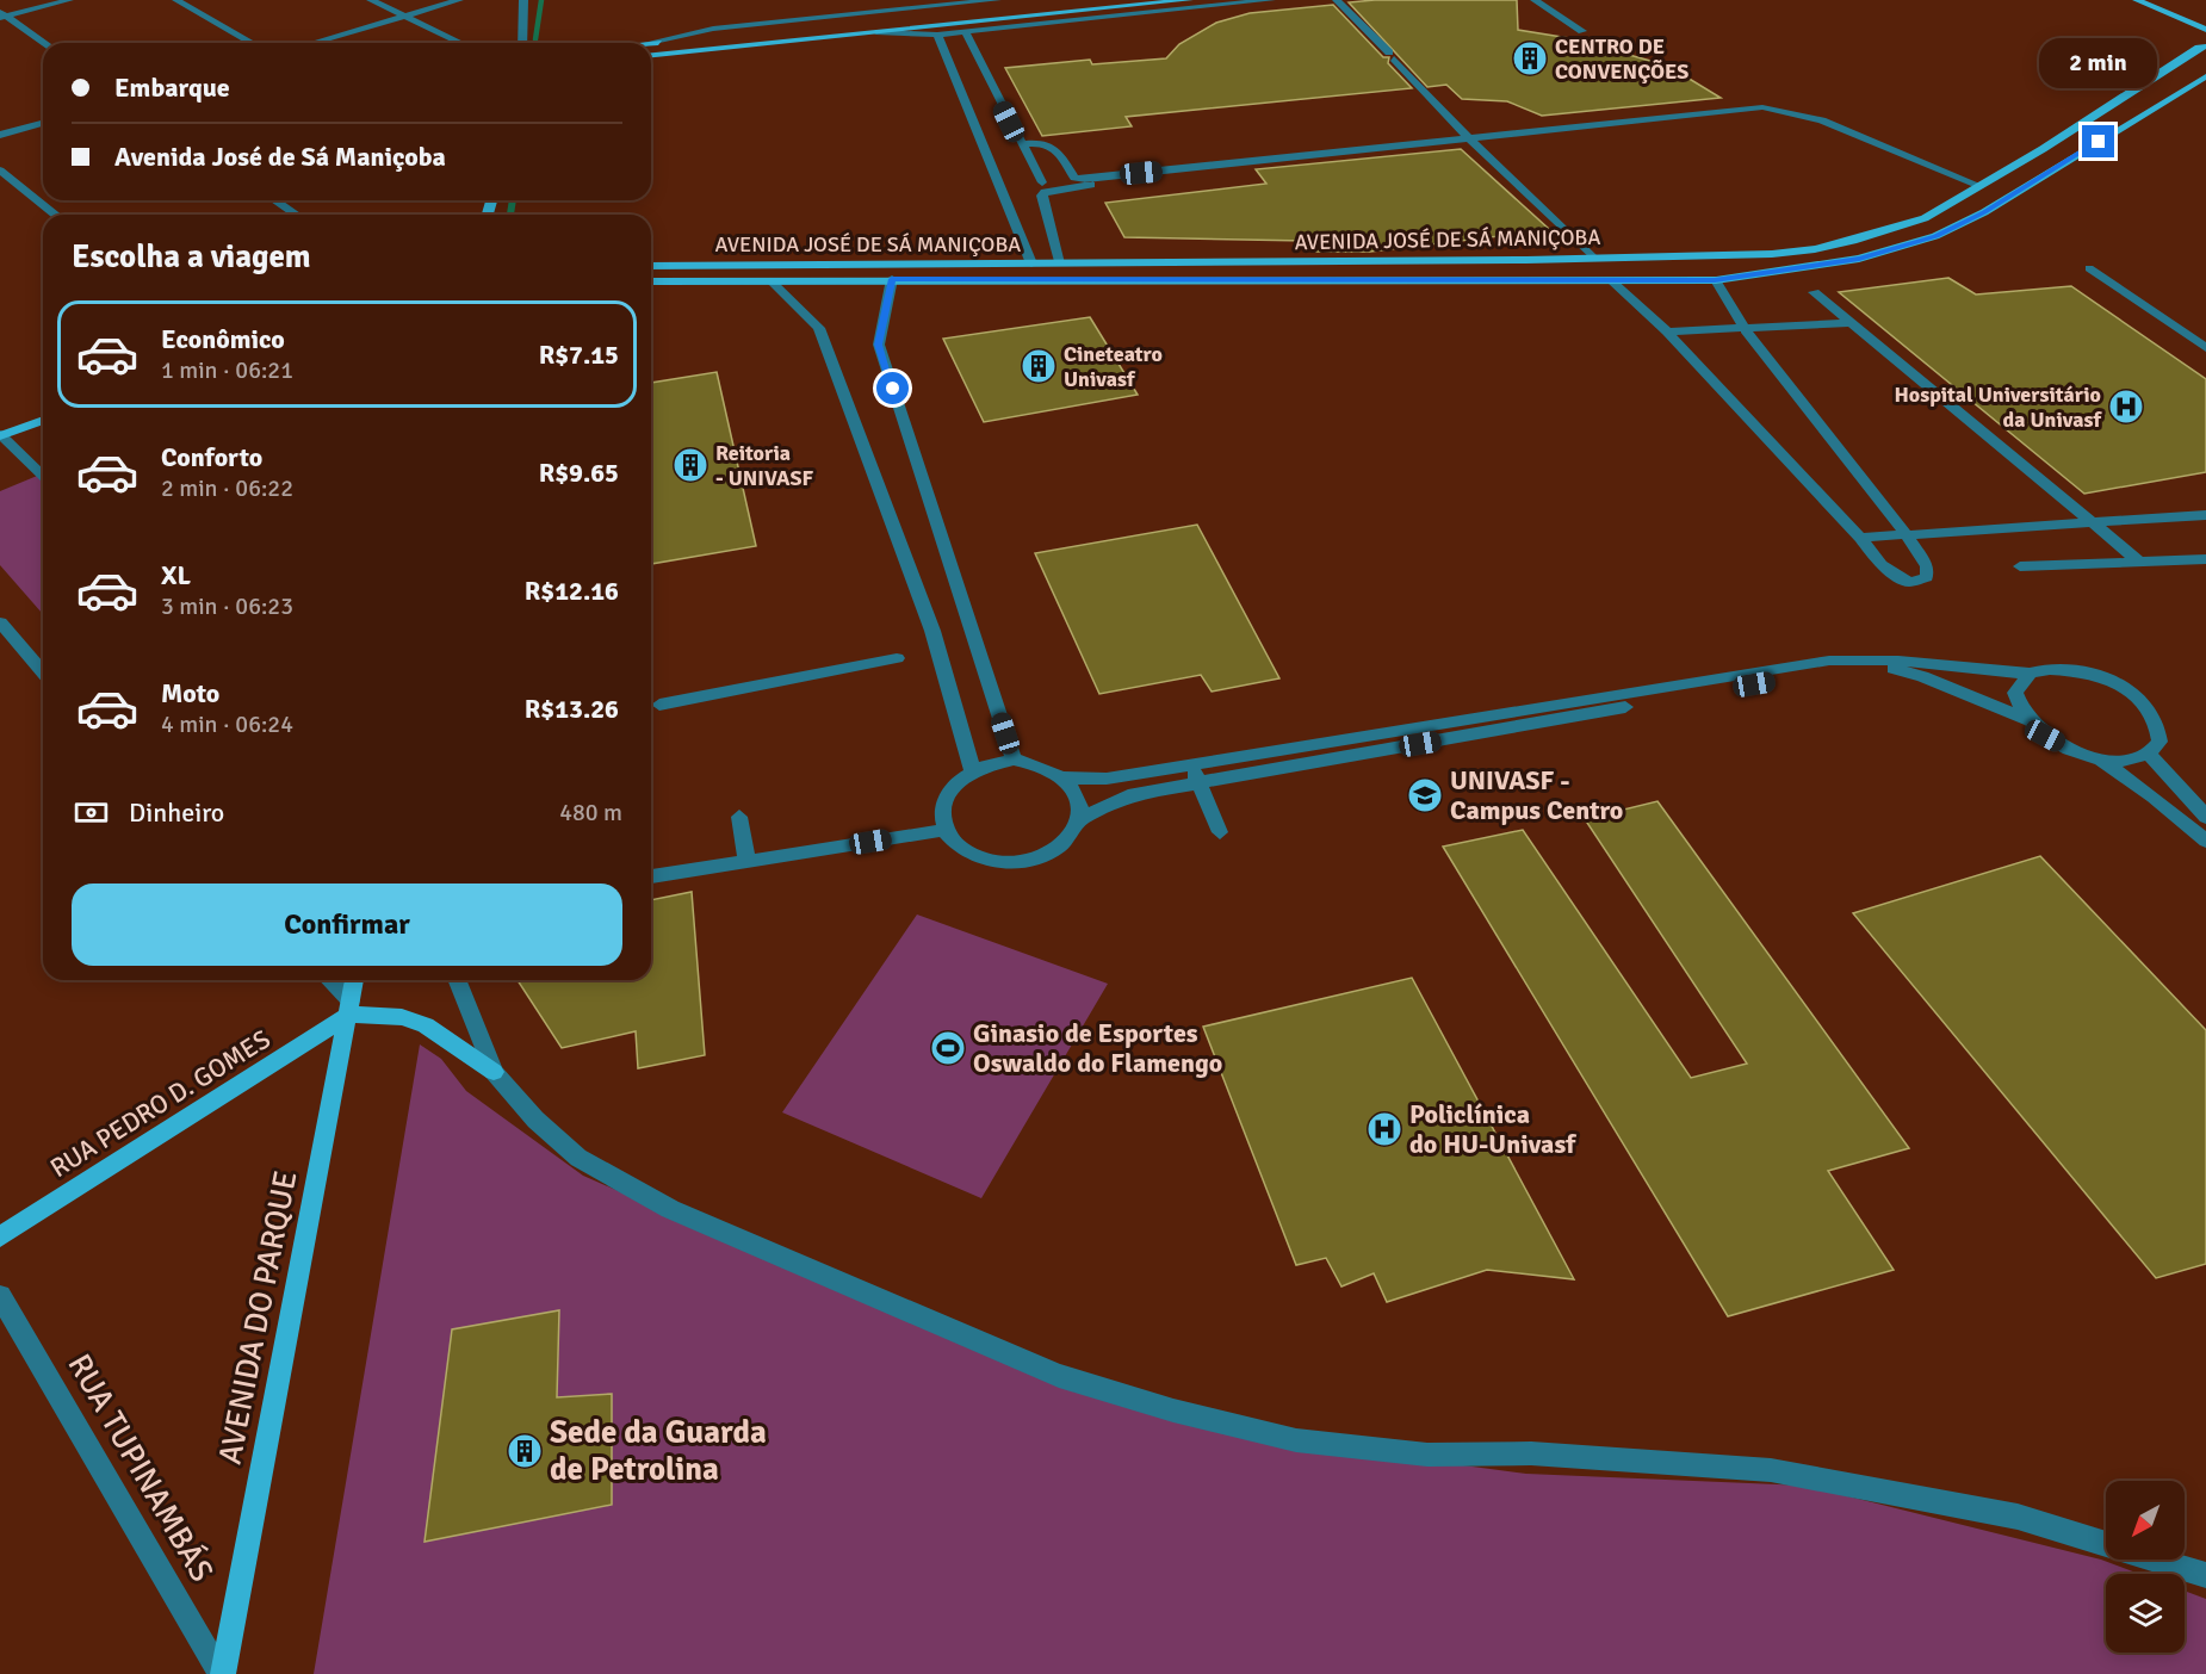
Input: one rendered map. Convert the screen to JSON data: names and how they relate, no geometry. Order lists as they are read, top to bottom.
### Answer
{
  "streets": {
    "main road": ["AVENIDA JOSÉ DE SÁ MANIÇOBA", "RUA PEDRO D. GOMES", "AVENIDA DO PARQUE"],
    "street": ["RUA TUPINAMBÁS"]
  },
  "crossings": [
    ["RUA PEDRO D. GOMES", "AVENIDA DO PARQUE"],
    ["AVENIDA DO PARQUE", "RUA TUPINAMBÁS"]
  ],
  "places": {
    "building": [
      "CENTRO DE CONVENÇÕES",
      "Cineteatro Univasf",
      "Reitoria - UNIVASF",
      "Sede da Guarda de Petrolina"
    ],
    "hospital": ["Hospital Universitário da Univasf", "Policlínica do HU-Univasf"],
    "school or university": ["UNIVASF - Campus Centro"],
    "sports": ["Ginasio de Esportes Oswaldo do Flamengo"]
  },
  "north": "bottom left",
  "page": {
    "bubble": "2 min",
    "banner": ["Embarque", "Avenida José de Sá Maniçoba"],
    "heading": "Escolha a viagem",
    "list": [
      {
        "name": "Econômico",
        "note": "1 min · 06:21",
        "value": "R$7.15"
      },
      {
        "name": "Conforto",
        "note": "2 min · 06:22",
        "value": "R$9.65"
      },
      {
        "name": "XL",
        "note": "3 min · 06:23",
        "value": "R$12.16"
      },
      {
        "name": "Moto",
        "note": "4 min · 06:24",
        "value": "R$13.26"
      }
    ],
    "pay": ["Dinheiro", "480 m"],
    "buttons": "Confirmar"
  }
}
